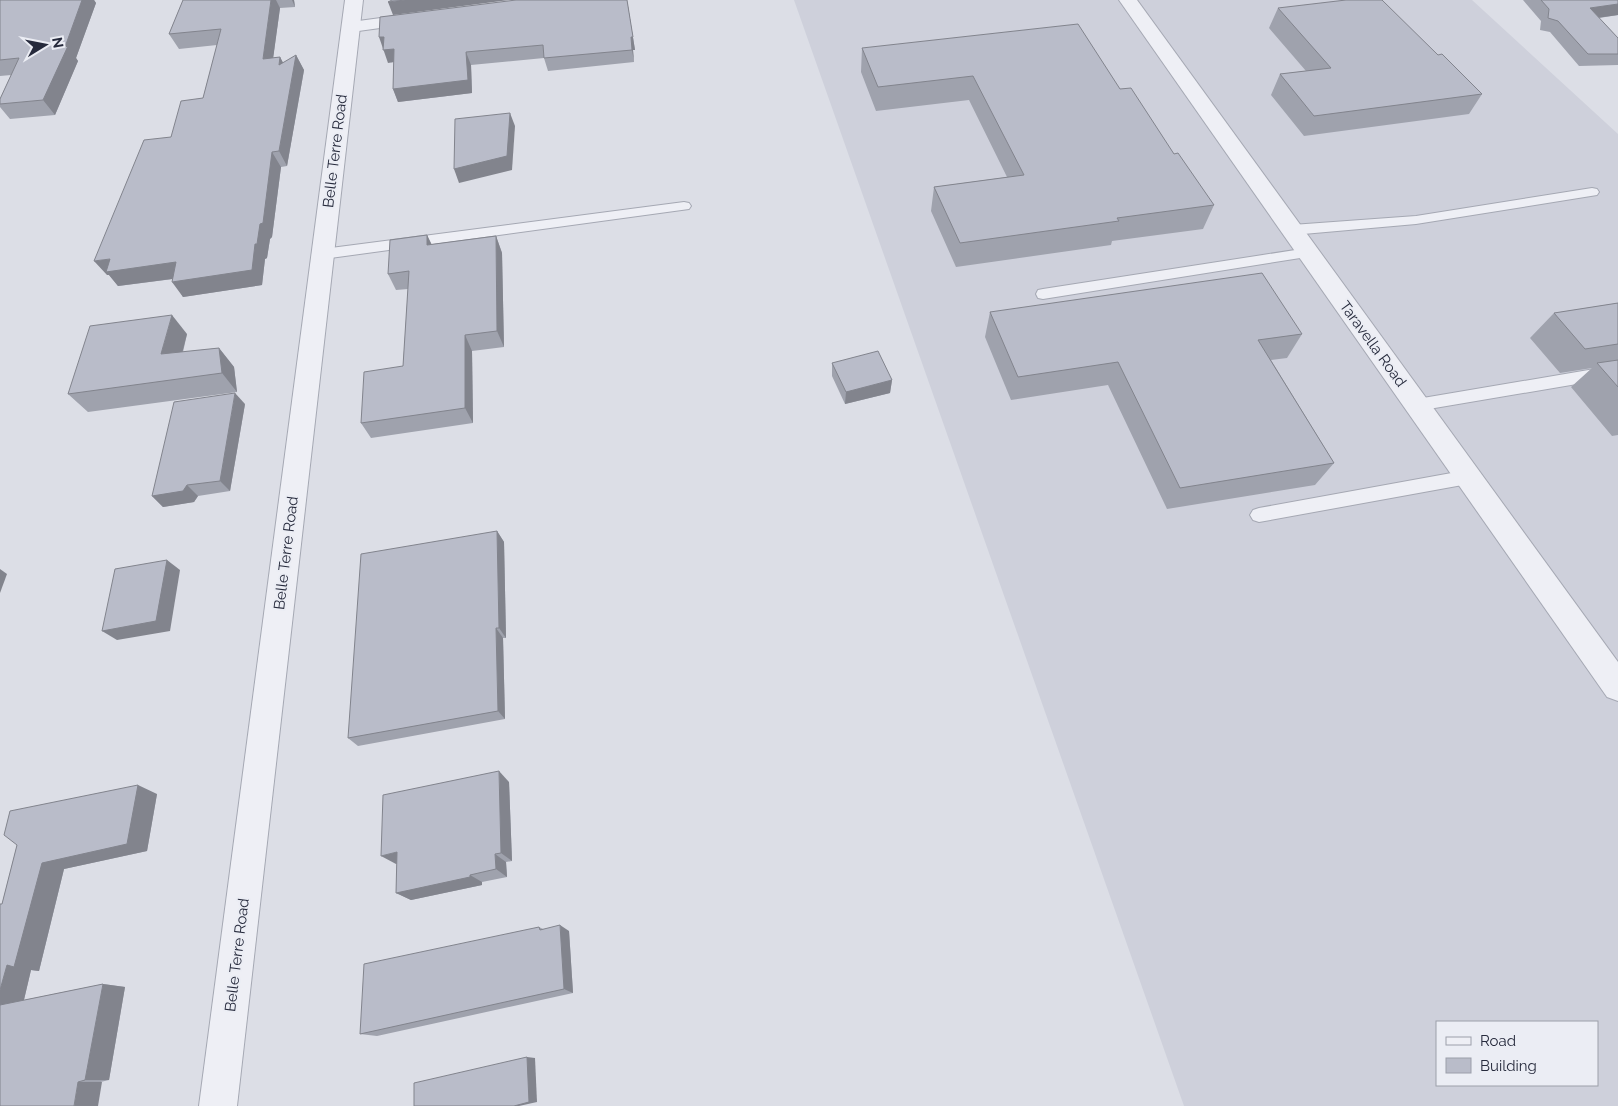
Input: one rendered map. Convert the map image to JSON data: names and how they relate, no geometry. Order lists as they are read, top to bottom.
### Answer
{
  "streets": {
    "street": ["Belle Terre Road", "Taravella Road"]
  },
  "legend": ["Road", "Building"],
  "north": "right"
}
